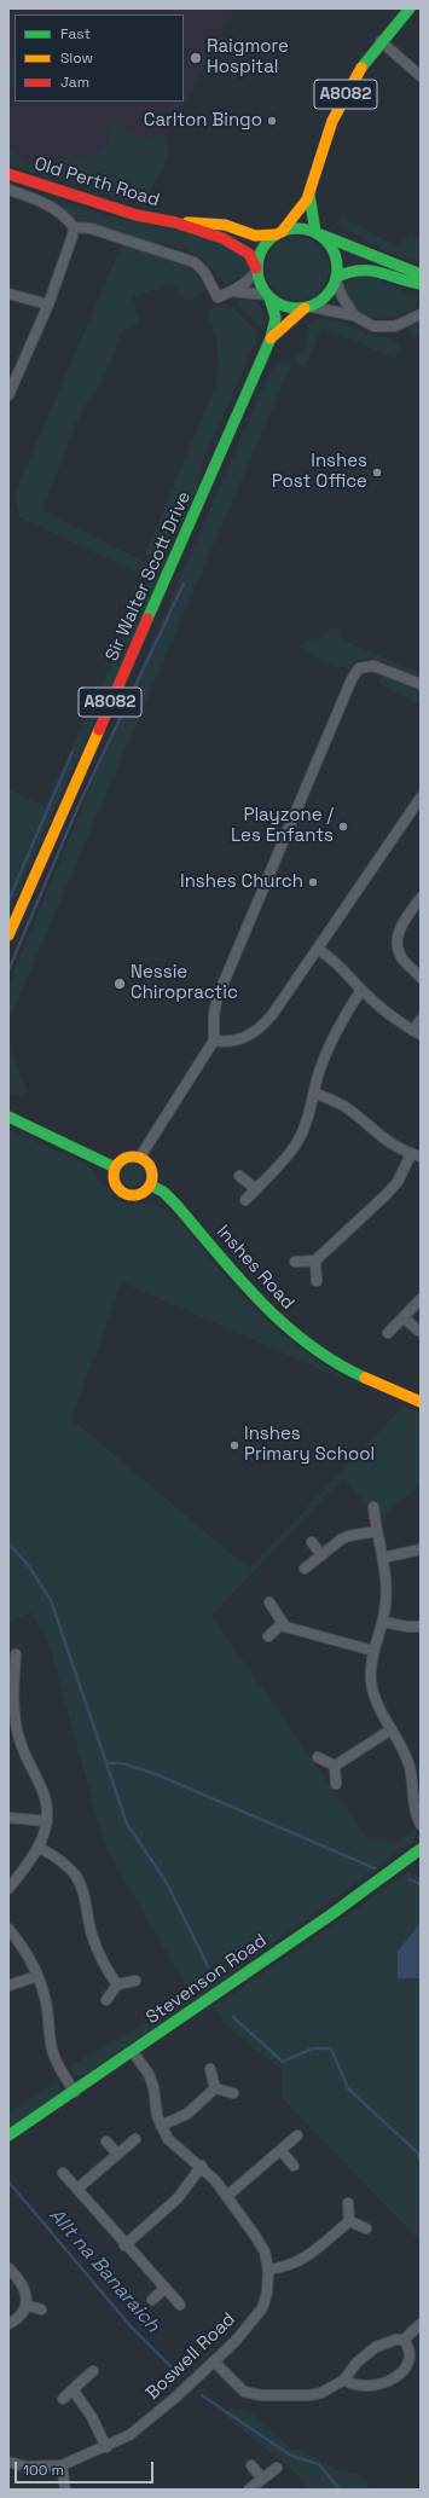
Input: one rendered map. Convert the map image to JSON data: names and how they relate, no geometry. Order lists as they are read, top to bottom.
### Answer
{
  "streets": {
    "main road": [
      "A8082",
      "Old Perth Road",
      "Sir Walter Scott Drive",
      "Inshes Road",
      "Stevenson Road"
    ],
    "street": ["Boswell Road"]
  },
  "crossings": [
    ["A8082", "Old Perth Road"],
    ["A8082", "Sir Walter Scott Drive"],
    ["Old Perth Road", "Sir Walter Scott Drive"],
    ["Stevenson Road", "Boswell Road"]
  ],
  "water": ["Allt na Banaraich"],
  "places": [
    "Raigmore Hospital",
    "Carlton Bingo",
    "Inshes Post Office",
    "Playzone / Les Enfants",
    "Inshes Church",
    "Nessie Chiropractic",
    "Inshes Primary School"
  ],
  "legend": ["Fast", "Slow", "Jam"],
  "scale_bar": "100 m"
}
